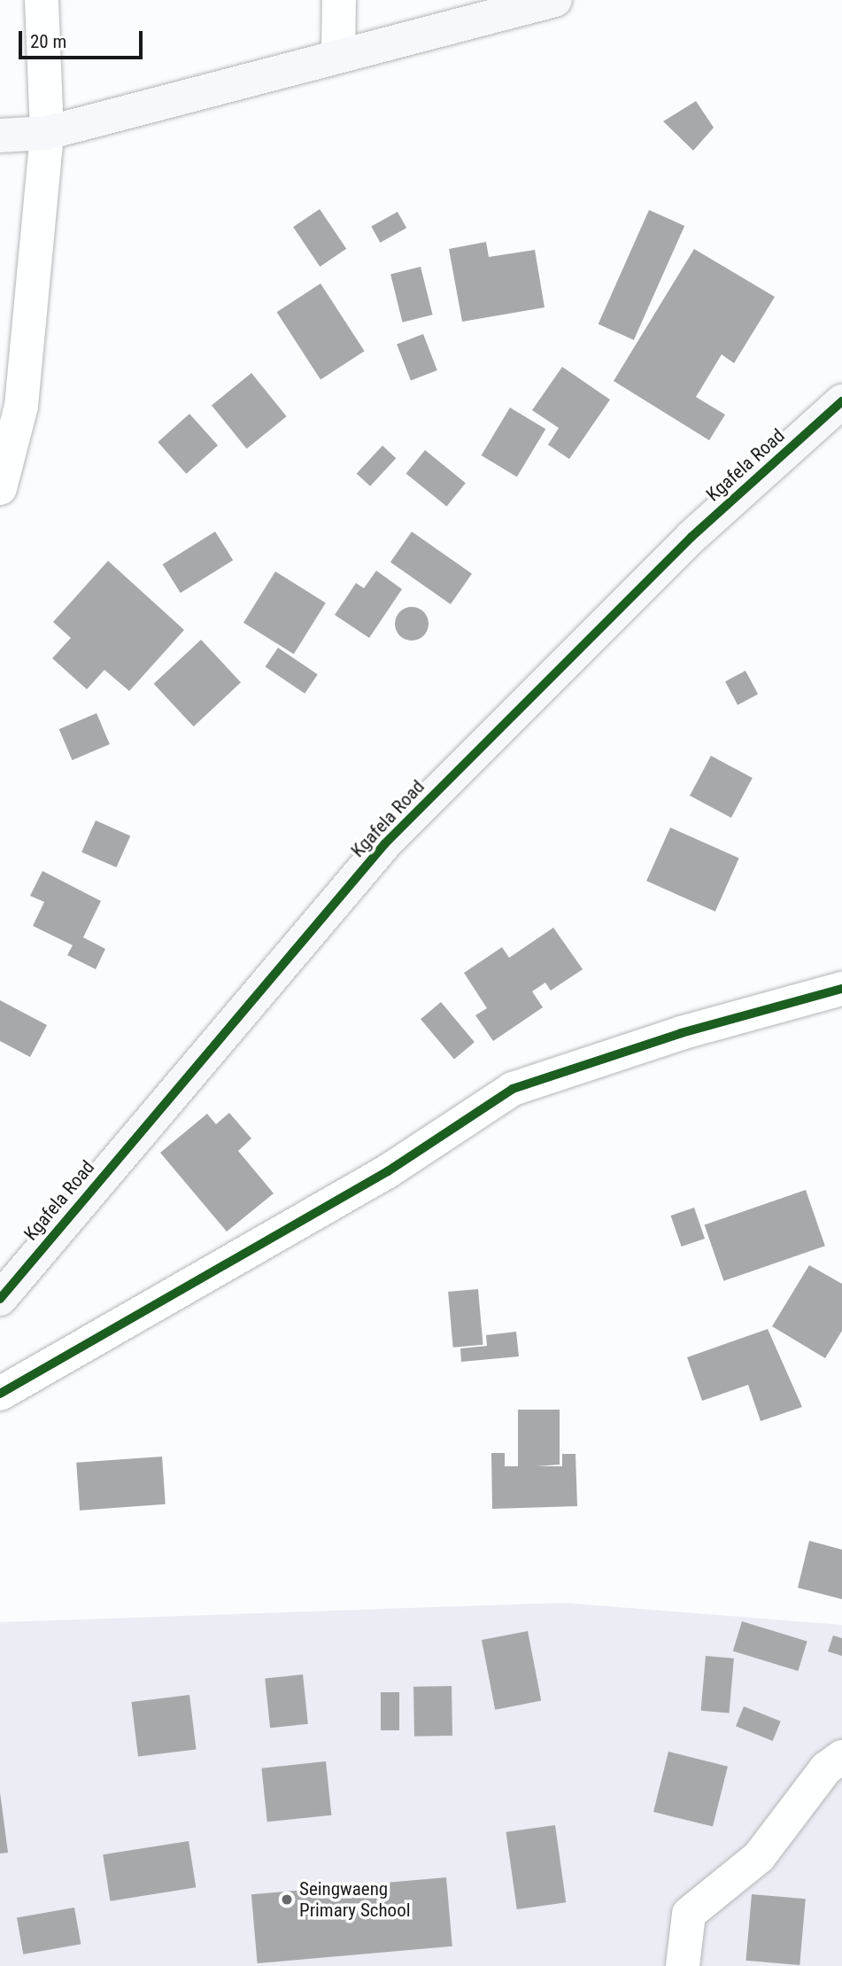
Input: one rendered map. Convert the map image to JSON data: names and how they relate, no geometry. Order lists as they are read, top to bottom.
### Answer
{
  "streets": {
    "street": ["Kgafela Road"]
  },
  "places": ["Seingwaeng Primary School"],
  "scale_bar": "20 m"
}
